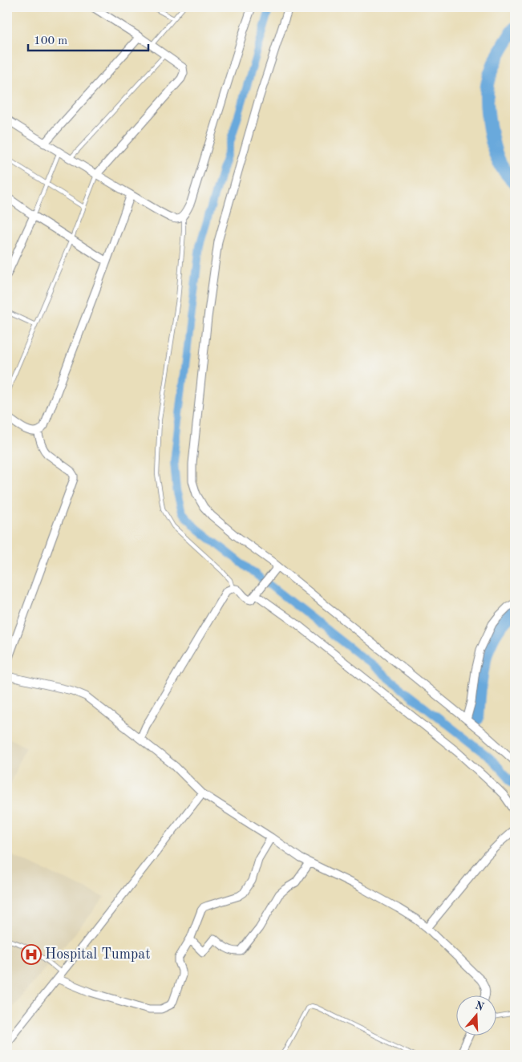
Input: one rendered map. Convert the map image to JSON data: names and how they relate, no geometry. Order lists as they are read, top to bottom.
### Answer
{
  "places": {
    "hospital": ["Hospital Tumpat"]
  },
  "scale_bar": "100 m",
  "north": "top"
}
